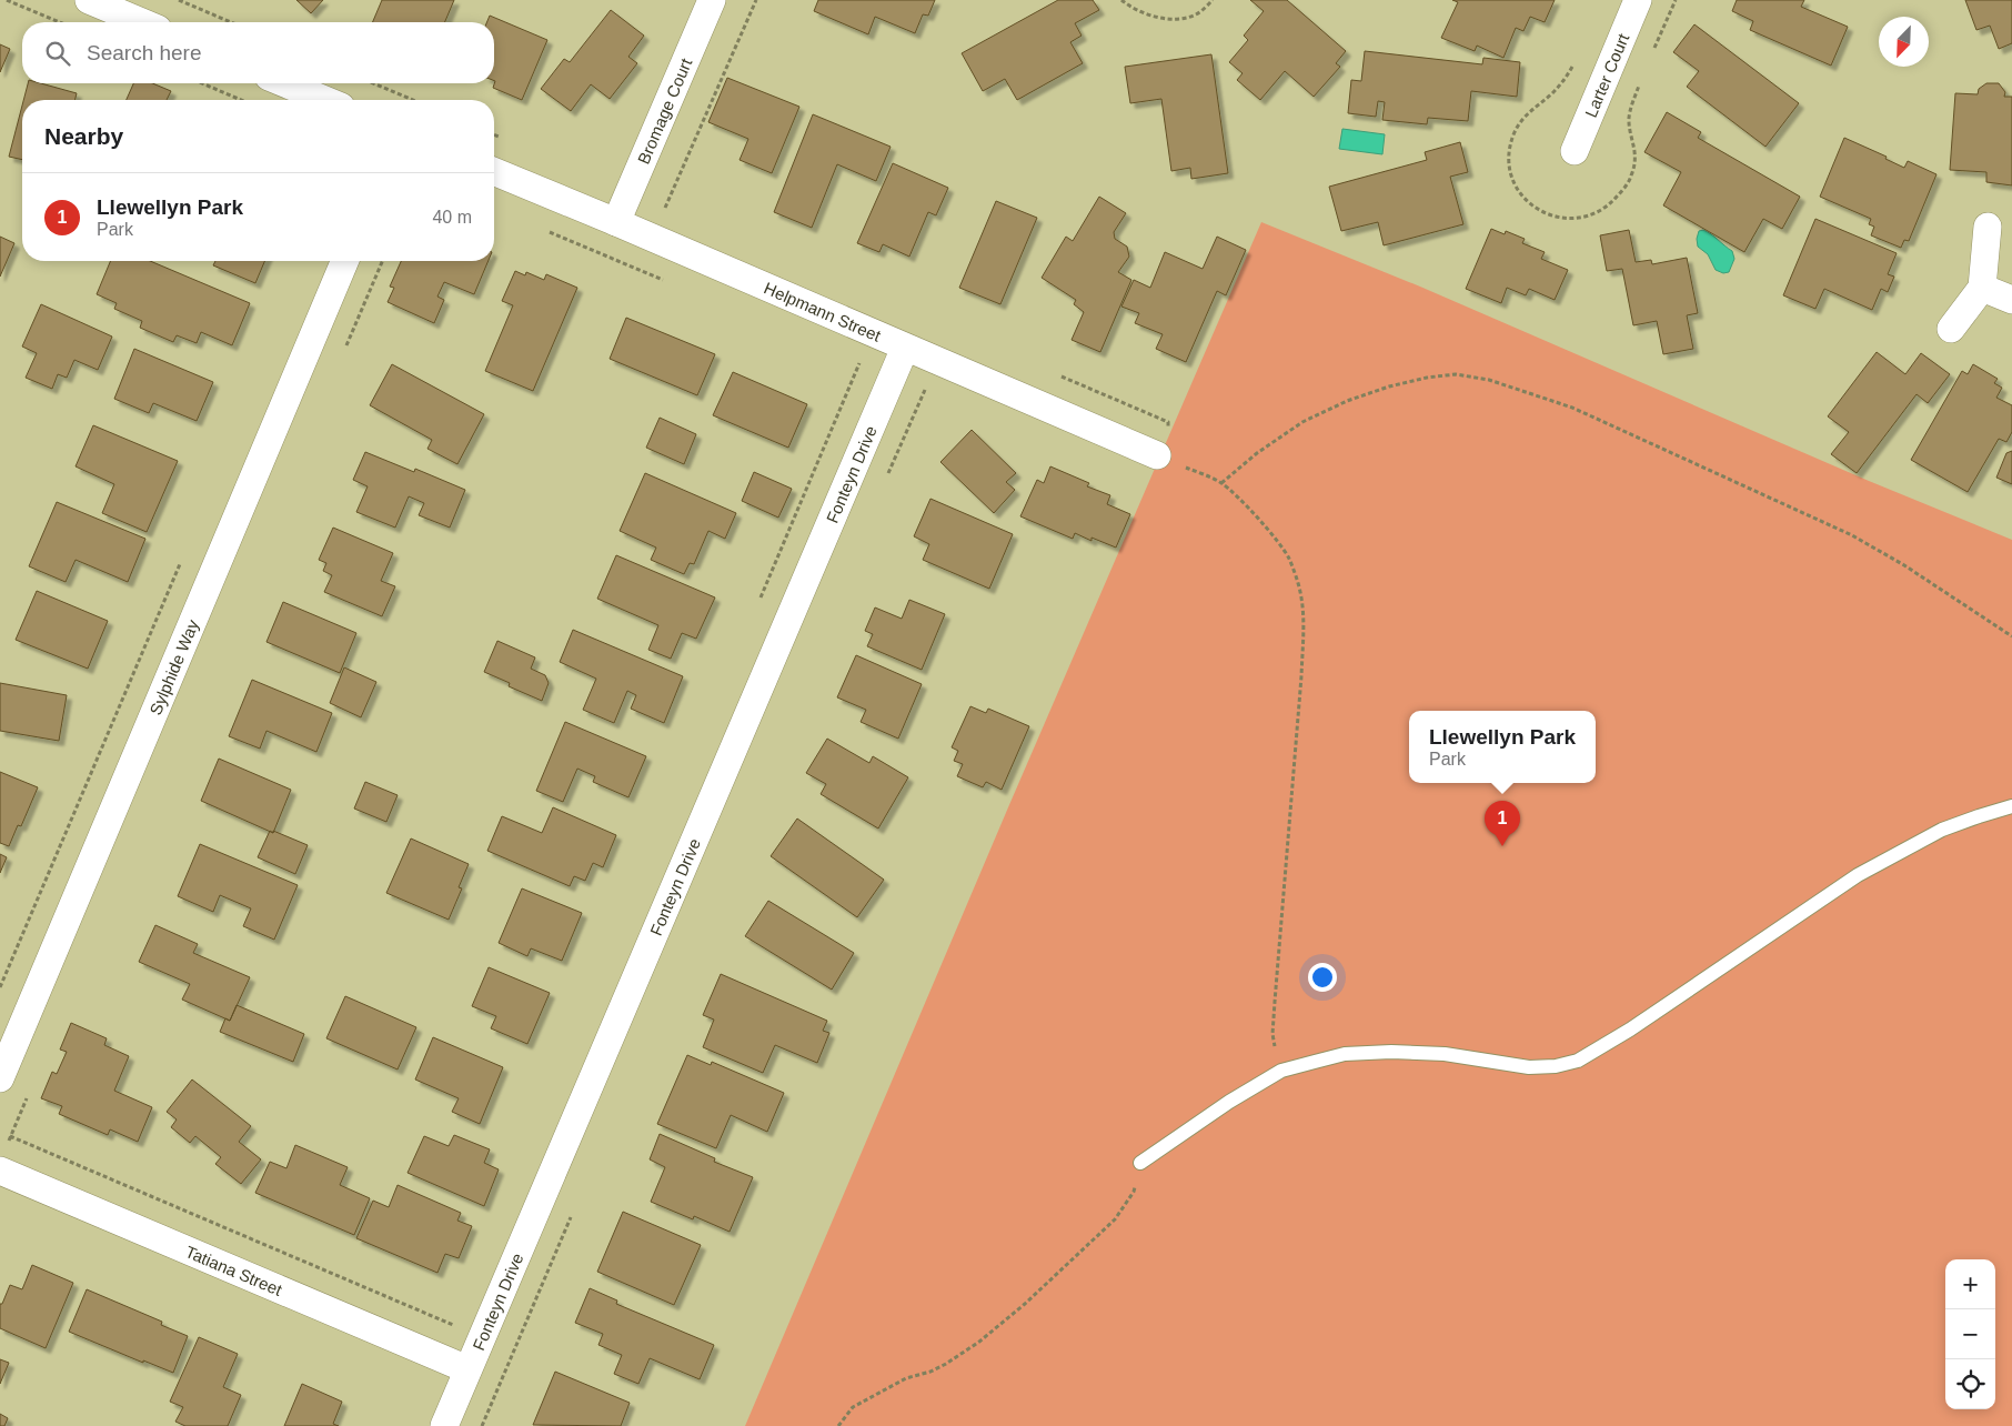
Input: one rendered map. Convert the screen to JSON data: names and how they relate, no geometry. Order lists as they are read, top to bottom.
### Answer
{
  "streets": {
    "street": [
      "Larter Court",
      "Bromage Court",
      "Helpmann Street",
      "Fonteyn Drive",
      "Sylphide Way",
      "Tatiana Street"
    ]
  },
  "crossings": [
    ["Bromage Court", "Helpmann Street"],
    ["Helpmann Street", "Fonteyn Drive"],
    ["Fonteyn Drive", "Tatiana Street"]
  ],
  "north": "bottom left",
  "page": {
    "search": "Search here",
    "heading": "Nearby",
    "list": [
      {
        "mark": "1",
        "name": "Llewellyn Park",
        "note": "Park",
        "value": "40 m"
      }
    ],
    "popup": ["Llewellyn Park", "Park"],
    "pins": "1",
    "map_buttons": ["+", "−"]
  }
}
